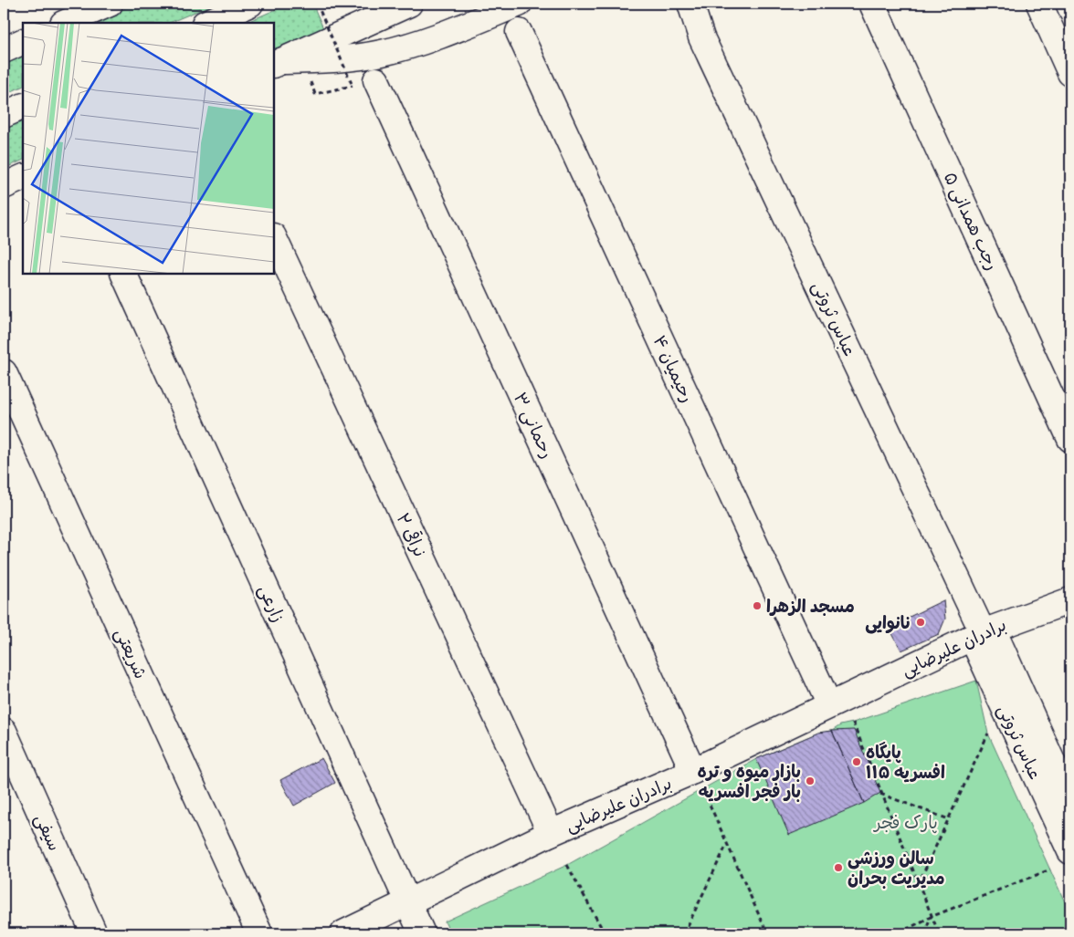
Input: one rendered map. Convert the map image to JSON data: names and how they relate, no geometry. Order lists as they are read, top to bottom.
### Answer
{
  "streets": {
    "main road": [
      "رجب همدانی ۵",
      "عباس ثروتی",
      "رحیمیان ۴",
      "رحمانی ۳",
      "نراقی ۲",
      "زارعی",
      "برادران علیرضایی",
      "شریعتی",
      "سیفی"
    ]
  },
  "crossings": [
    ["عباس ثروتی", "برادران علیرضایی"],
    ["رحیمیان ۴", "برادران علیرضایی"],
    ["رحمانی ۳", "برادران علیرضایی"],
    ["نراقی ۲", "برادران علیرضایی"],
    ["زارعی", "برادران علیرضایی"]
  ],
  "parks": ["پارک فجر"],
  "places": [
    "مسجد الزهرا",
    "نانوایی",
    "پایگاه ۱۱۵ افسریه",
    "بازار میوه و تره بار فجر افسریه",
    "سالن ورزشی مدیریت بحران"
  ]
}
